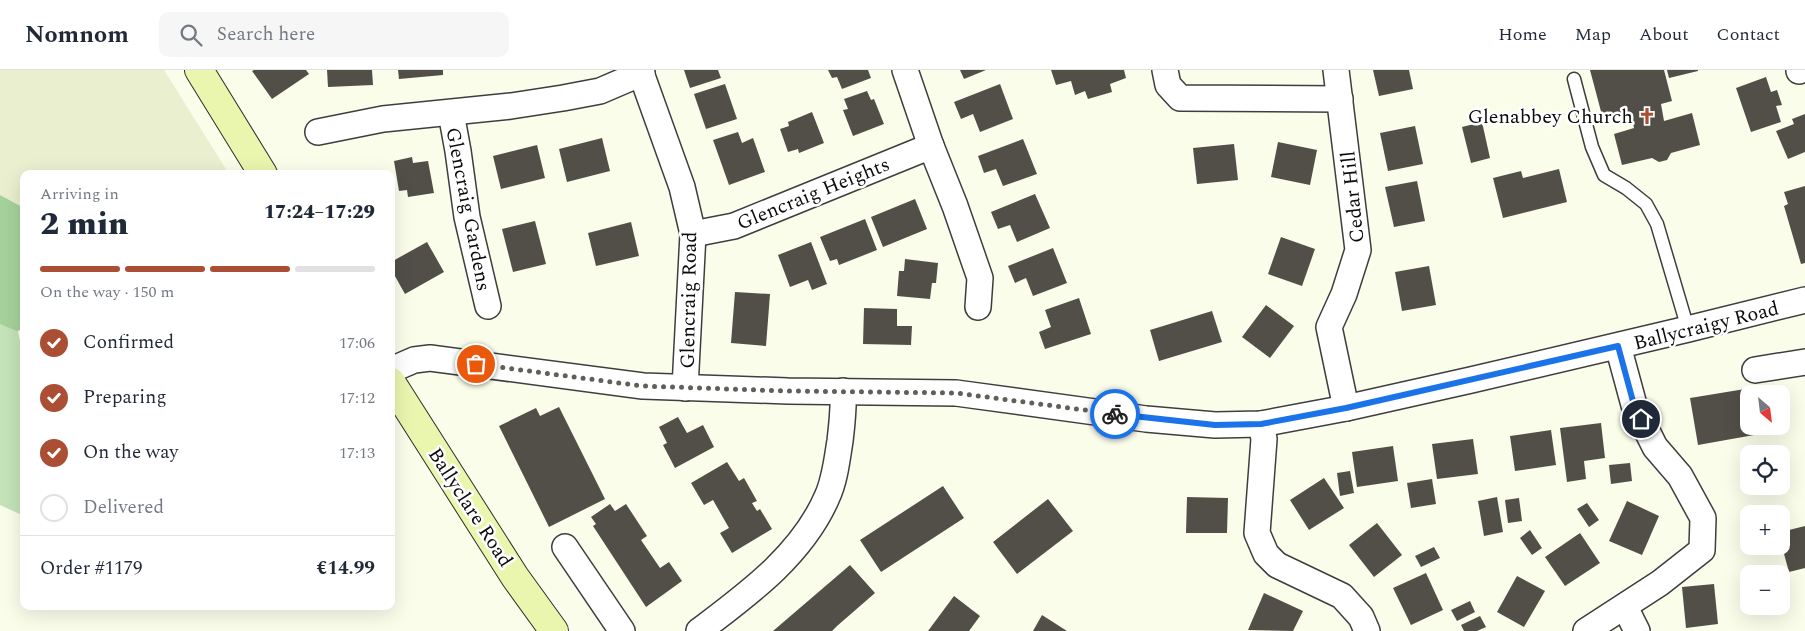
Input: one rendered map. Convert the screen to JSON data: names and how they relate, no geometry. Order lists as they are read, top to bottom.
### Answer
{
  "streets": {
    "main road": ["Ballyclare Road"],
    "street": [
      "Glencraig Heights",
      "Cedar Hill",
      "Glencraig Gardens",
      "Glencraig Road",
      "Ballycraigy Road"
    ]
  },
  "crossings": [
    ["Glencraig Heights", "Glencraig Road"],
    ["Cedar Hill", "Ballycraigy Road"],
    ["Glencraig Gardens", "Glencraig Road"],
    ["Glencraig Road", "Ballycraigy Road"]
  ],
  "places": {
    "church": ["Glenabbey Church"]
  },
  "north": "bottom right",
  "page": {
    "header": "Nomnom",
    "search": "Search here",
    "nav": [
      "Home",
      "Map",
      "About",
      "Contact"
    ],
    "heading": ["2 min", "Arriving in", "17:24–17:29"],
    "panel": ["Order #1179", "€14.99"],
    "bar": "On the way · 150 m",
    "list": [
      ["Confirmed", "17:06"],
      ["Preparing", "17:12"],
      ["On the way", "17:13"],
      "Delivered"
    ],
    "map_buttons": ["+", "−"]
  }
}
